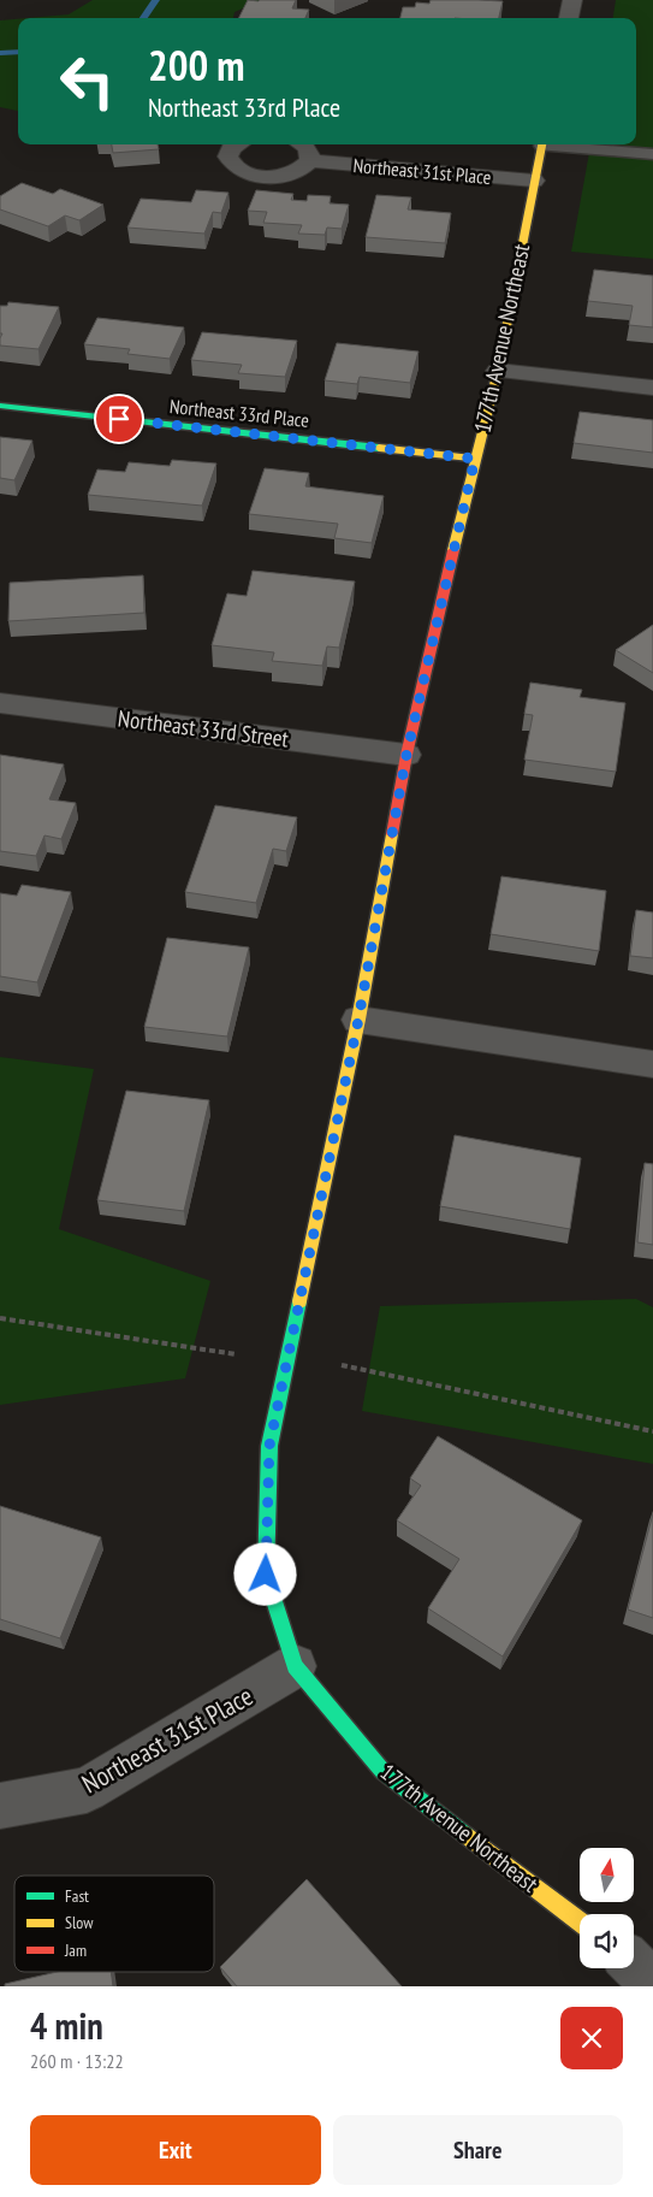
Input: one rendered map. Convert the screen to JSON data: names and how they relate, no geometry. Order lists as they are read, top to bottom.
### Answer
{
  "streets": {
    "street": [
      "Northeast 31st Place",
      "177th Avenue Northeast",
      "Northeast 33rd Place",
      "Northeast 33rd Street"
    ]
  },
  "crossings": [
    ["Northeast 31st Place", "177th Avenue Northeast"],
    ["177th Avenue Northeast", "Northeast 33rd Place"],
    ["177th Avenue Northeast", "Northeast 33rd Street"]
  ],
  "legend": ["Fast", "Slow", "Jam"],
  "north": "top",
  "page": {
    "turn": ["200 m", "Northeast 33rd Place"],
    "heading": ["4 min", "260 m · 13:22"],
    "buttons": ["Exit", "Share"]
  }
}
